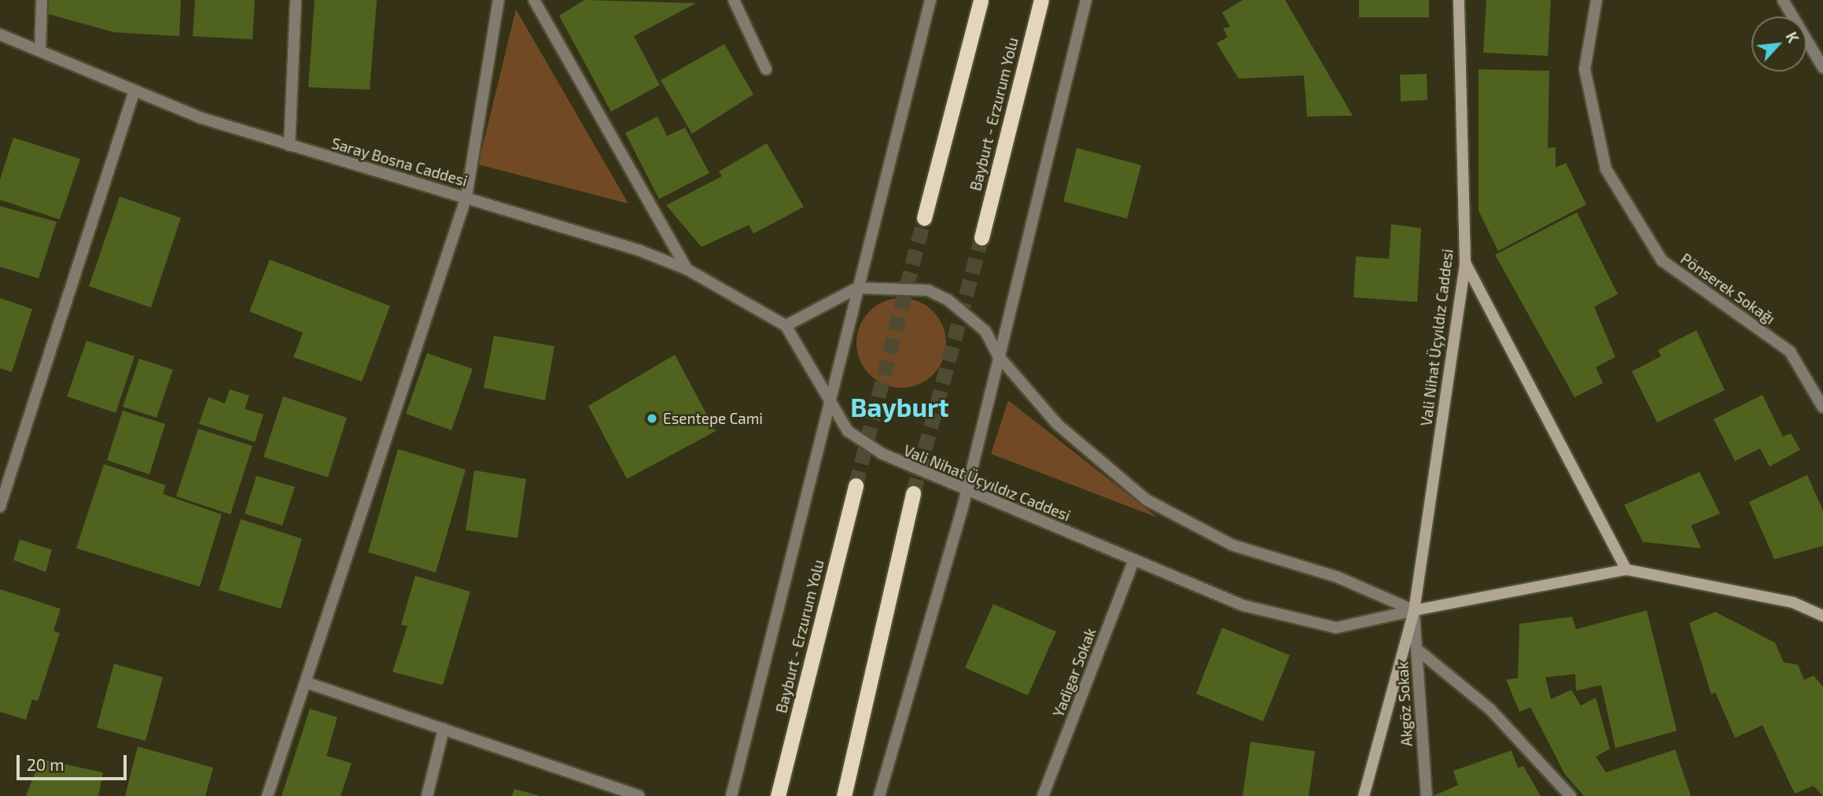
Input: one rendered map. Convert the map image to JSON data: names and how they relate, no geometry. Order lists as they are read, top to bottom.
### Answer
{
  "streets": {
    "highway": ["Bayburt - Erzurum Yolu"],
    "main road": ["Vali Nihat Üçyıldız Caddesi"],
    "street": [
      "Saray Bosna Caddesi",
      "Pönserek Sokağı",
      "Yadigar Sokak",
      "Akgöz Sokak"
    ]
  },
  "crossings": [
    ["Saray Bosna Caddesi", "Vali Nihat Üçyıldız Caddesi"],
    ["Vali Nihat Üçyıldız Caddesi", "Yadigar Sokak"],
    ["Vali Nihat Üçyıldız Caddesi", "Akgöz Sokak"]
  ],
  "districts": ["Bayburt"],
  "places": ["Esentepe Cami"],
  "scale_bar": "20 m",
  "north": "top right"
}
